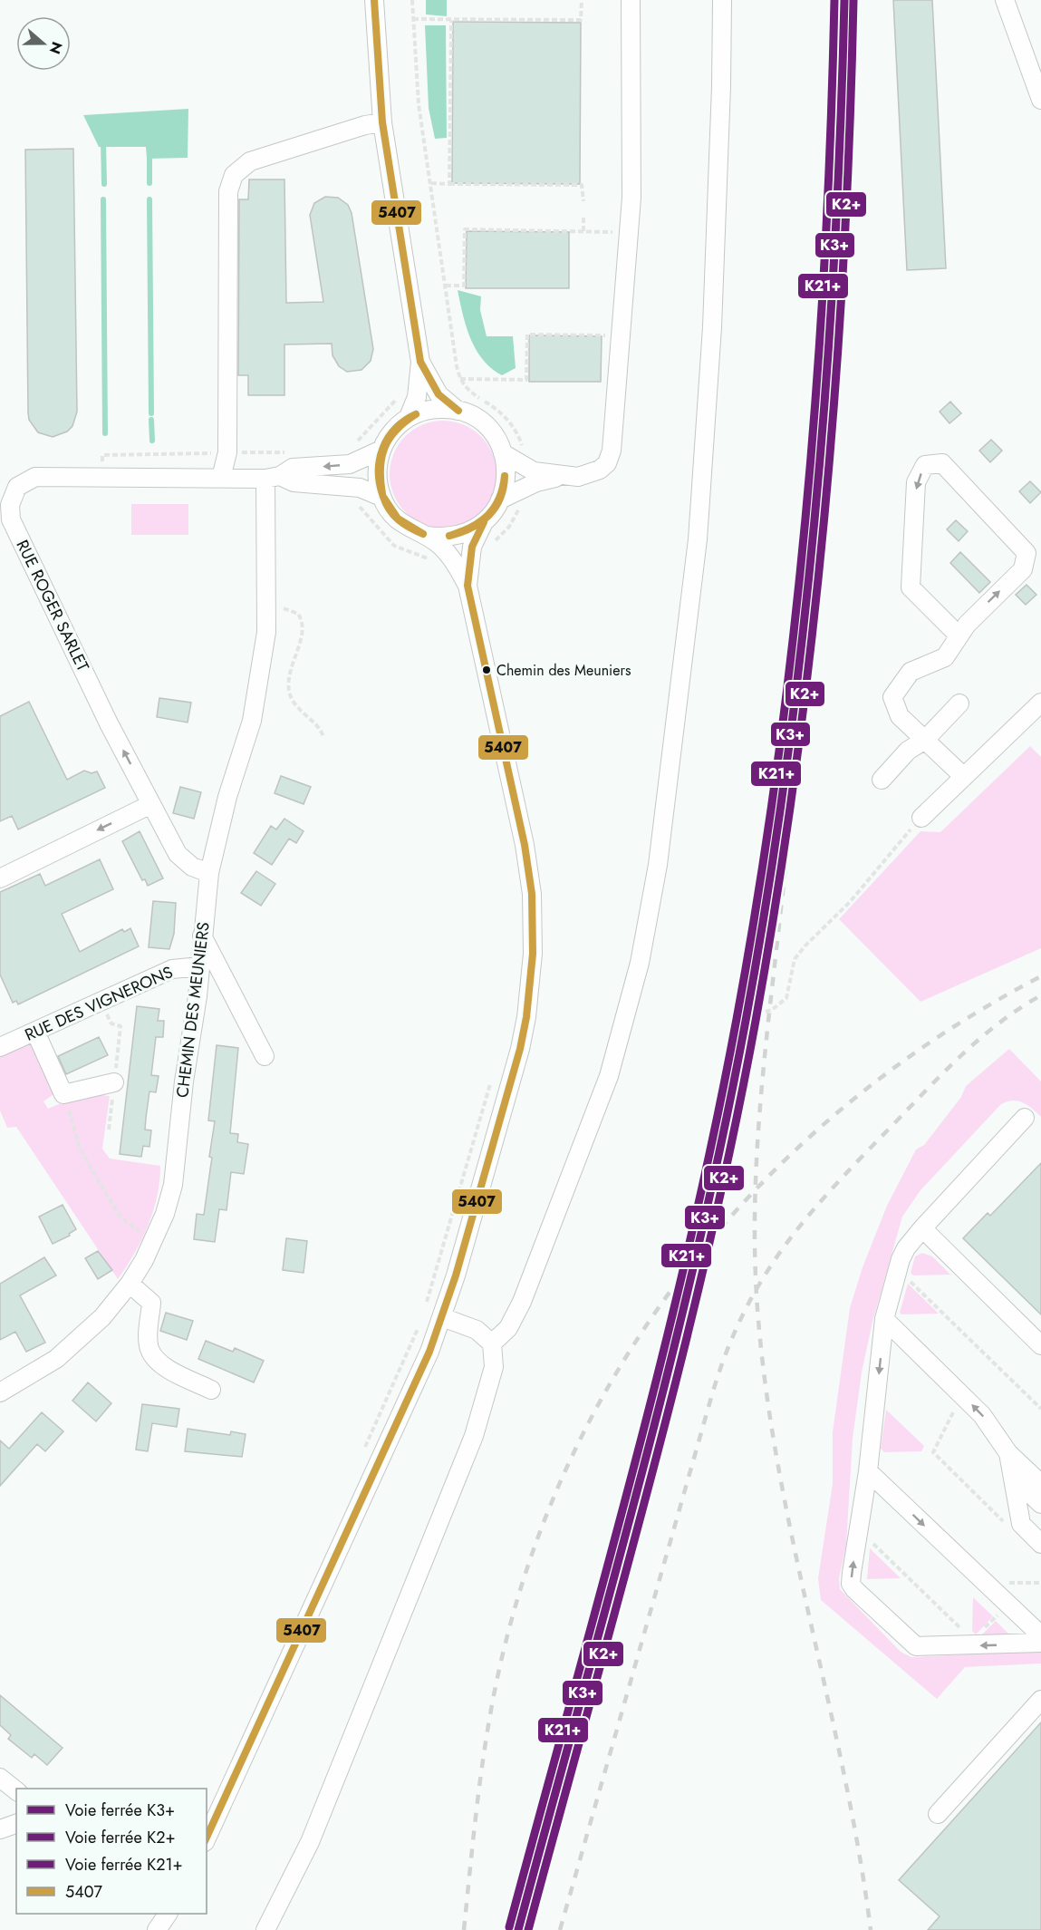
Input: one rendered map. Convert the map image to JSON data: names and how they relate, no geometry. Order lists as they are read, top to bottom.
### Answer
{
  "streets": {
    "street": ["RUE ROGER SARLET", "RUE DES VIGNERONS", "CHEMIN DES MEUNIERS"]
  },
  "crossings": [
    ["RUE ROGER SARLET", "CHEMIN DES MEUNIERS"],
    ["RUE DES VIGNERONS", "CHEMIN DES MEUNIERS"]
  ],
  "places": ["Chemin des Meuniers"],
  "lines": [
    "rail line K3+",
    "rail line K2+",
    "rail line K21+",
    "transit line 5407"
  ],
  "legend": [
    "Voie ferrée K3+",
    "Voie ferrée K2+",
    "Voie ferrée K21+",
    "5407"
  ],
  "north": "right"
}
